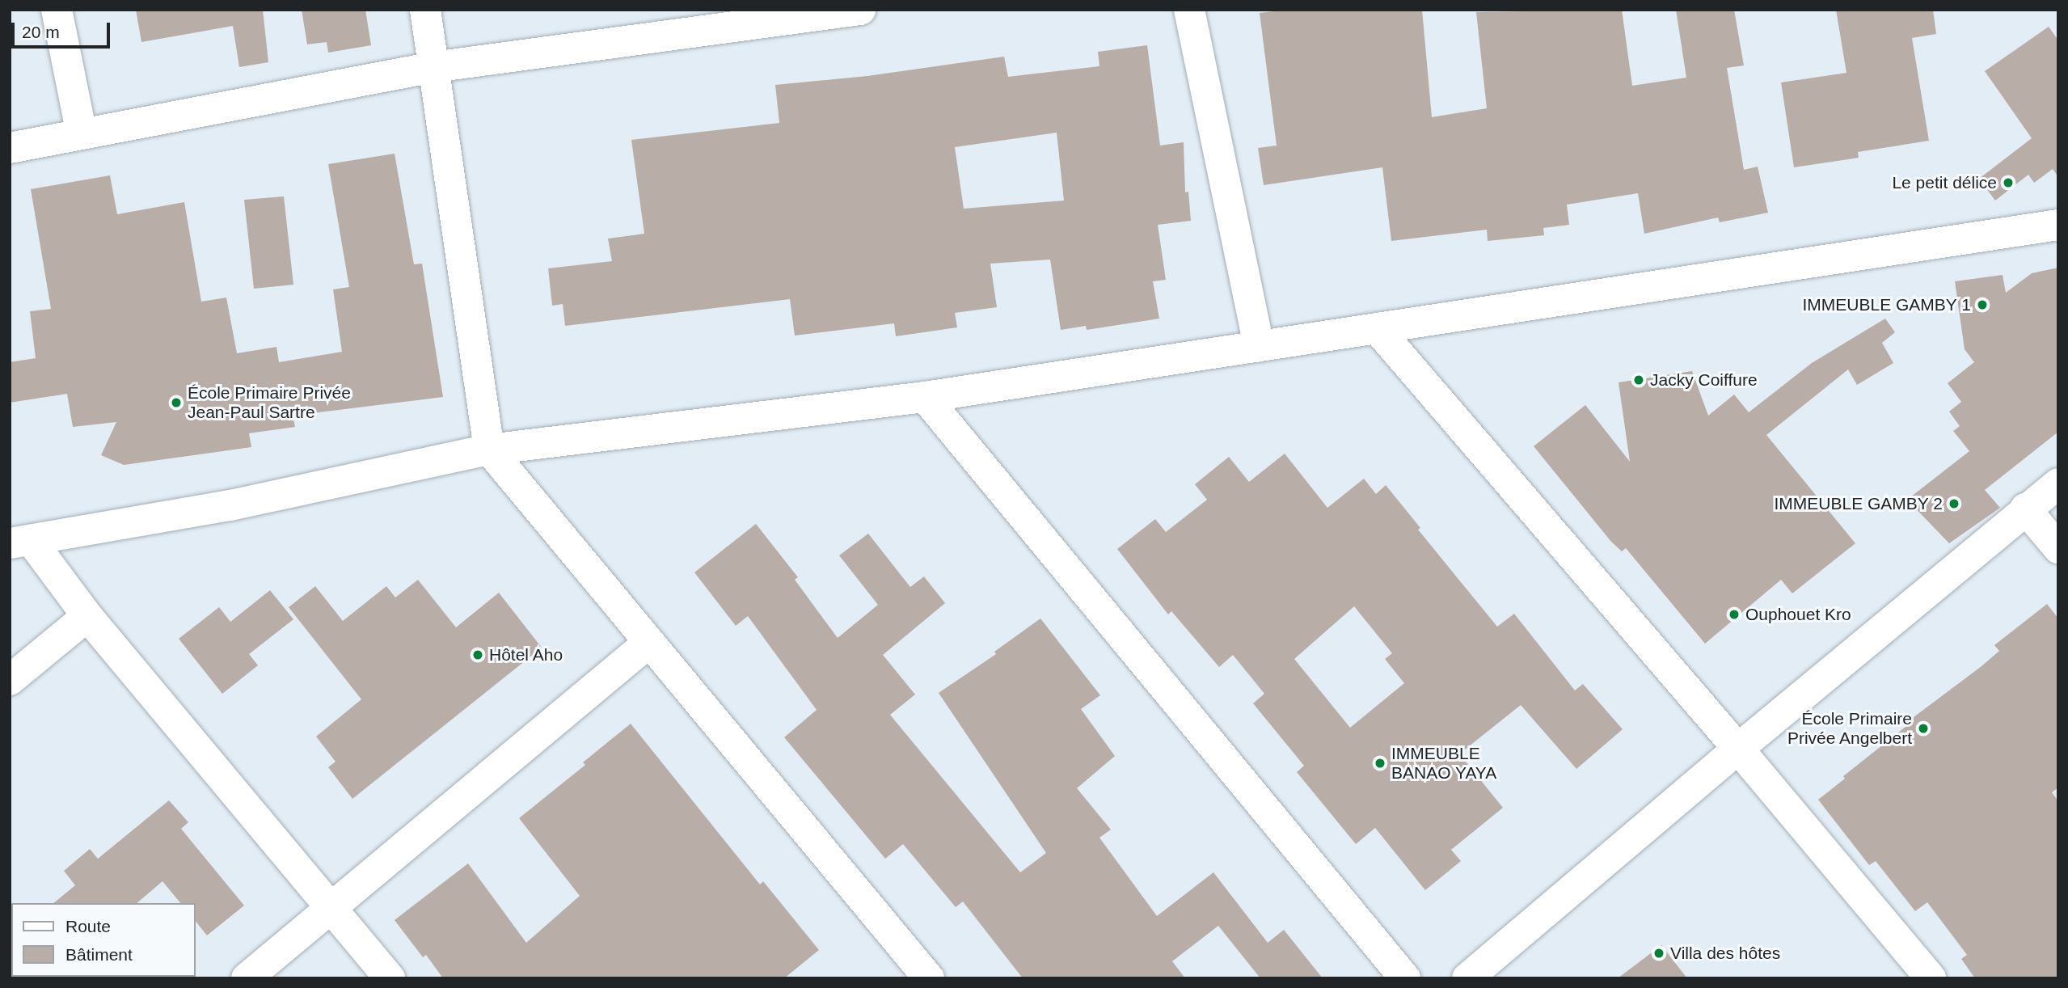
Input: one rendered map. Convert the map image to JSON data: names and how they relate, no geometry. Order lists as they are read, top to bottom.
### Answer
{
  "places": [
    "Le petit délice",
    "IMMEUBLE GAMBY 1",
    "Jacky Coiffure",
    "École Primaire Privée Jean-Paul Sartre",
    "IMMEUBLE GAMBY 2",
    "Ouphouet Kro",
    "Hôtel Aho",
    "École Primaire Privée Angelbert",
    "IMMEUBLE BANAO YAYA",
    "Villa des hôtes"
  ],
  "legend": ["Route", "Bâtiment"],
  "scale_bar": "20 m"
}
